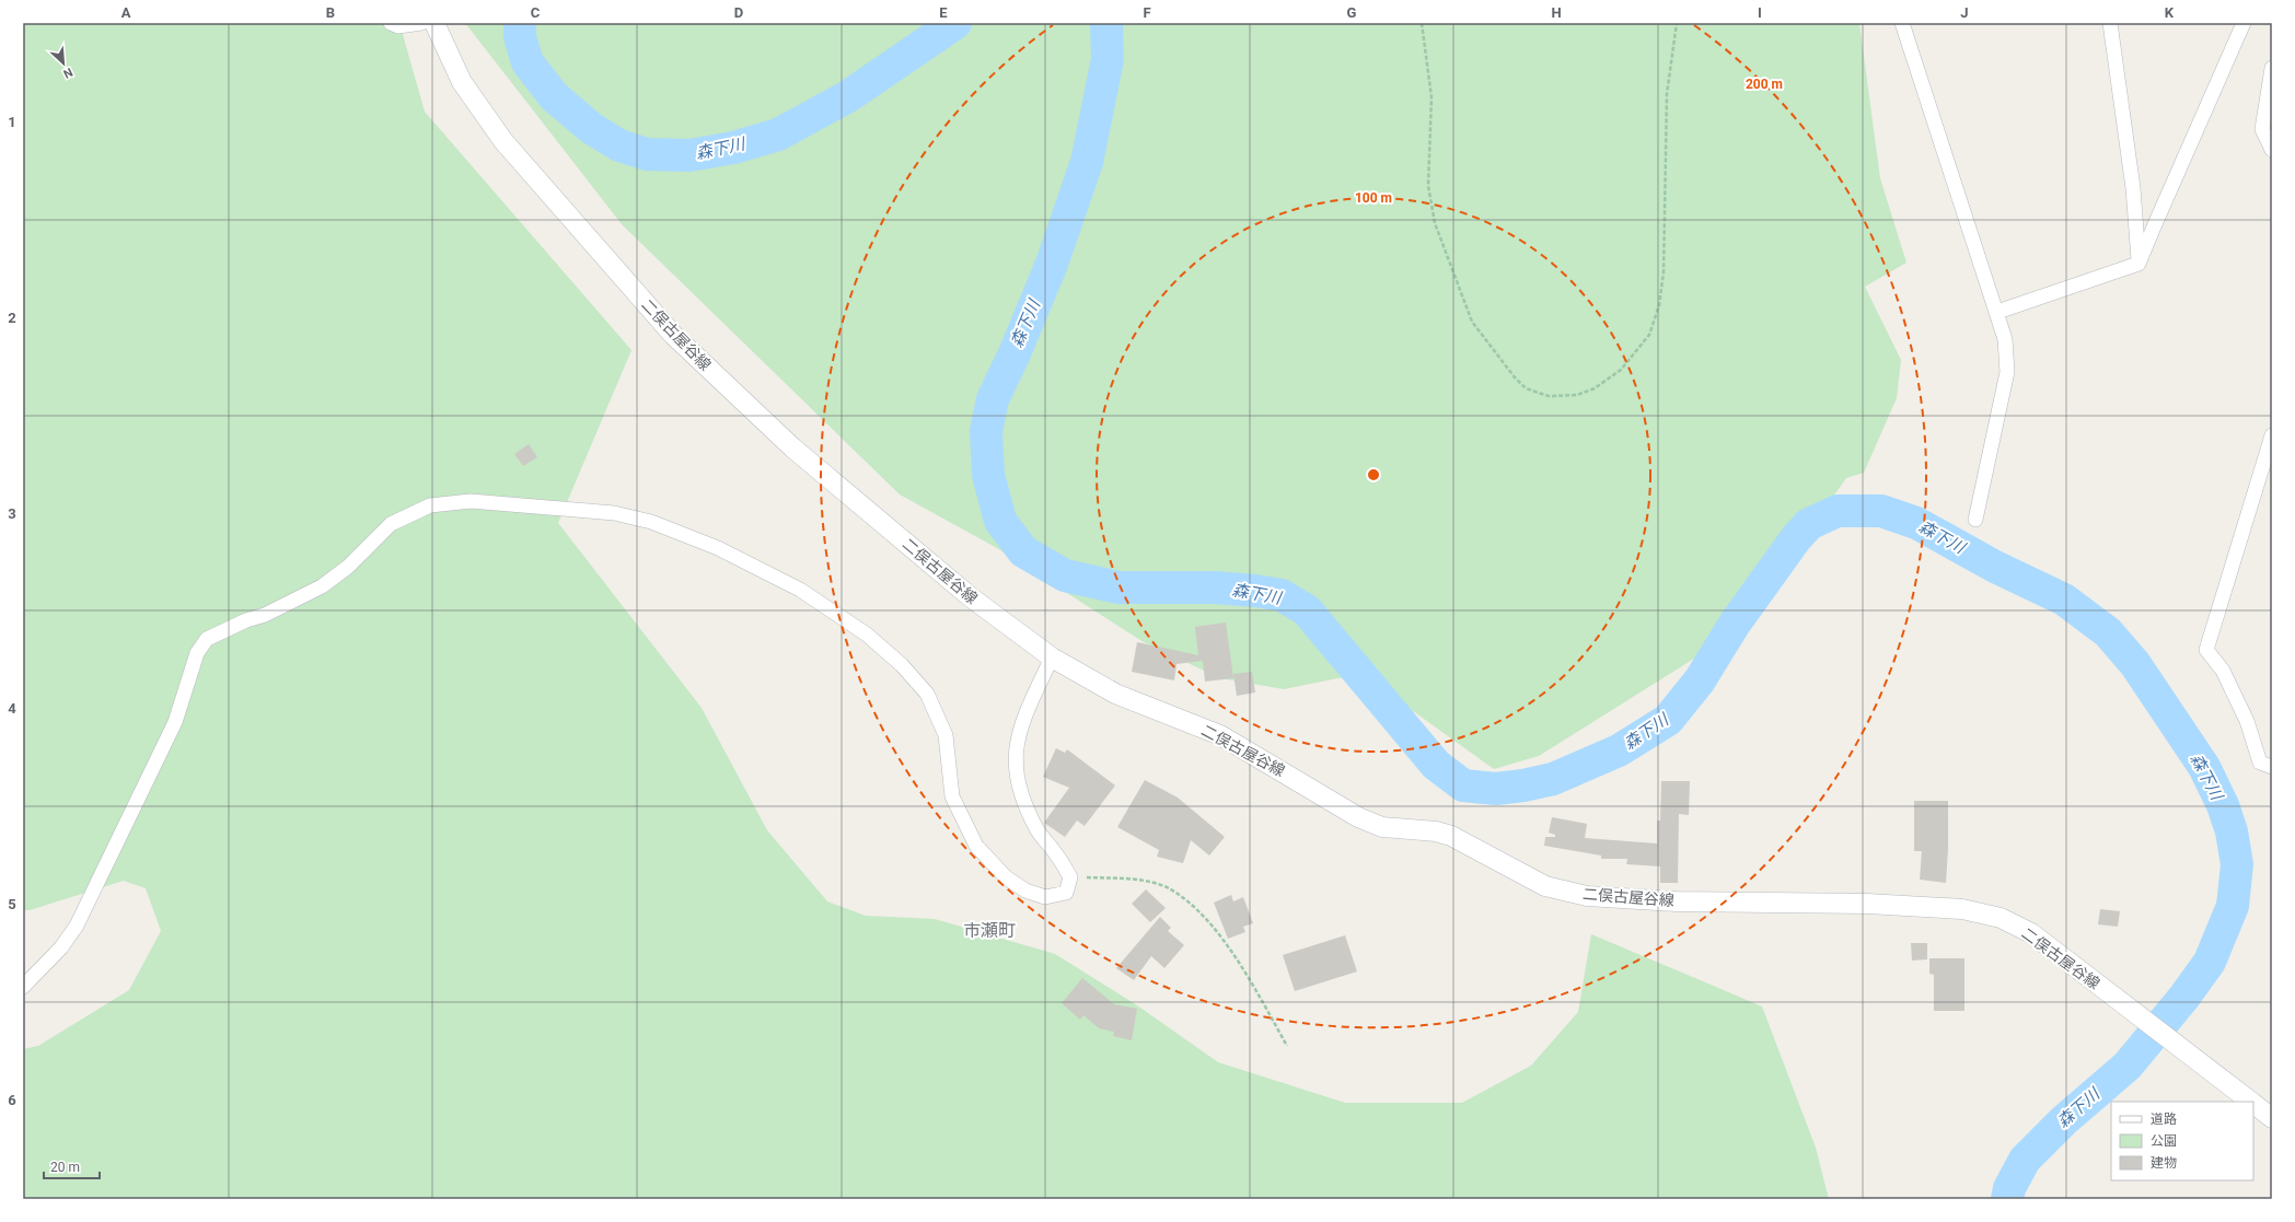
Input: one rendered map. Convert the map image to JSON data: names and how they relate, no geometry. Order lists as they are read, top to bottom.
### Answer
{
  "streets": {
    "main road": ["二俣古屋谷線"]
  },
  "districts": ["市瀬町"],
  "water": ["森下川"],
  "legend": ["道路", "公園", "建物"],
  "scale_bar": "20 m",
  "north": "bottom right",
  "grid": {
    "columns": [
      "A",
      "B",
      "C",
      "D",
      "E",
      "F",
      "G",
      "H",
      "I",
      "J",
      "K"
    ],
    "rows": [
      "1",
      "2",
      "3",
      "4",
      "5",
      "6"
    ]
  },
  "rings": ["200 m", "100 m"]
}
